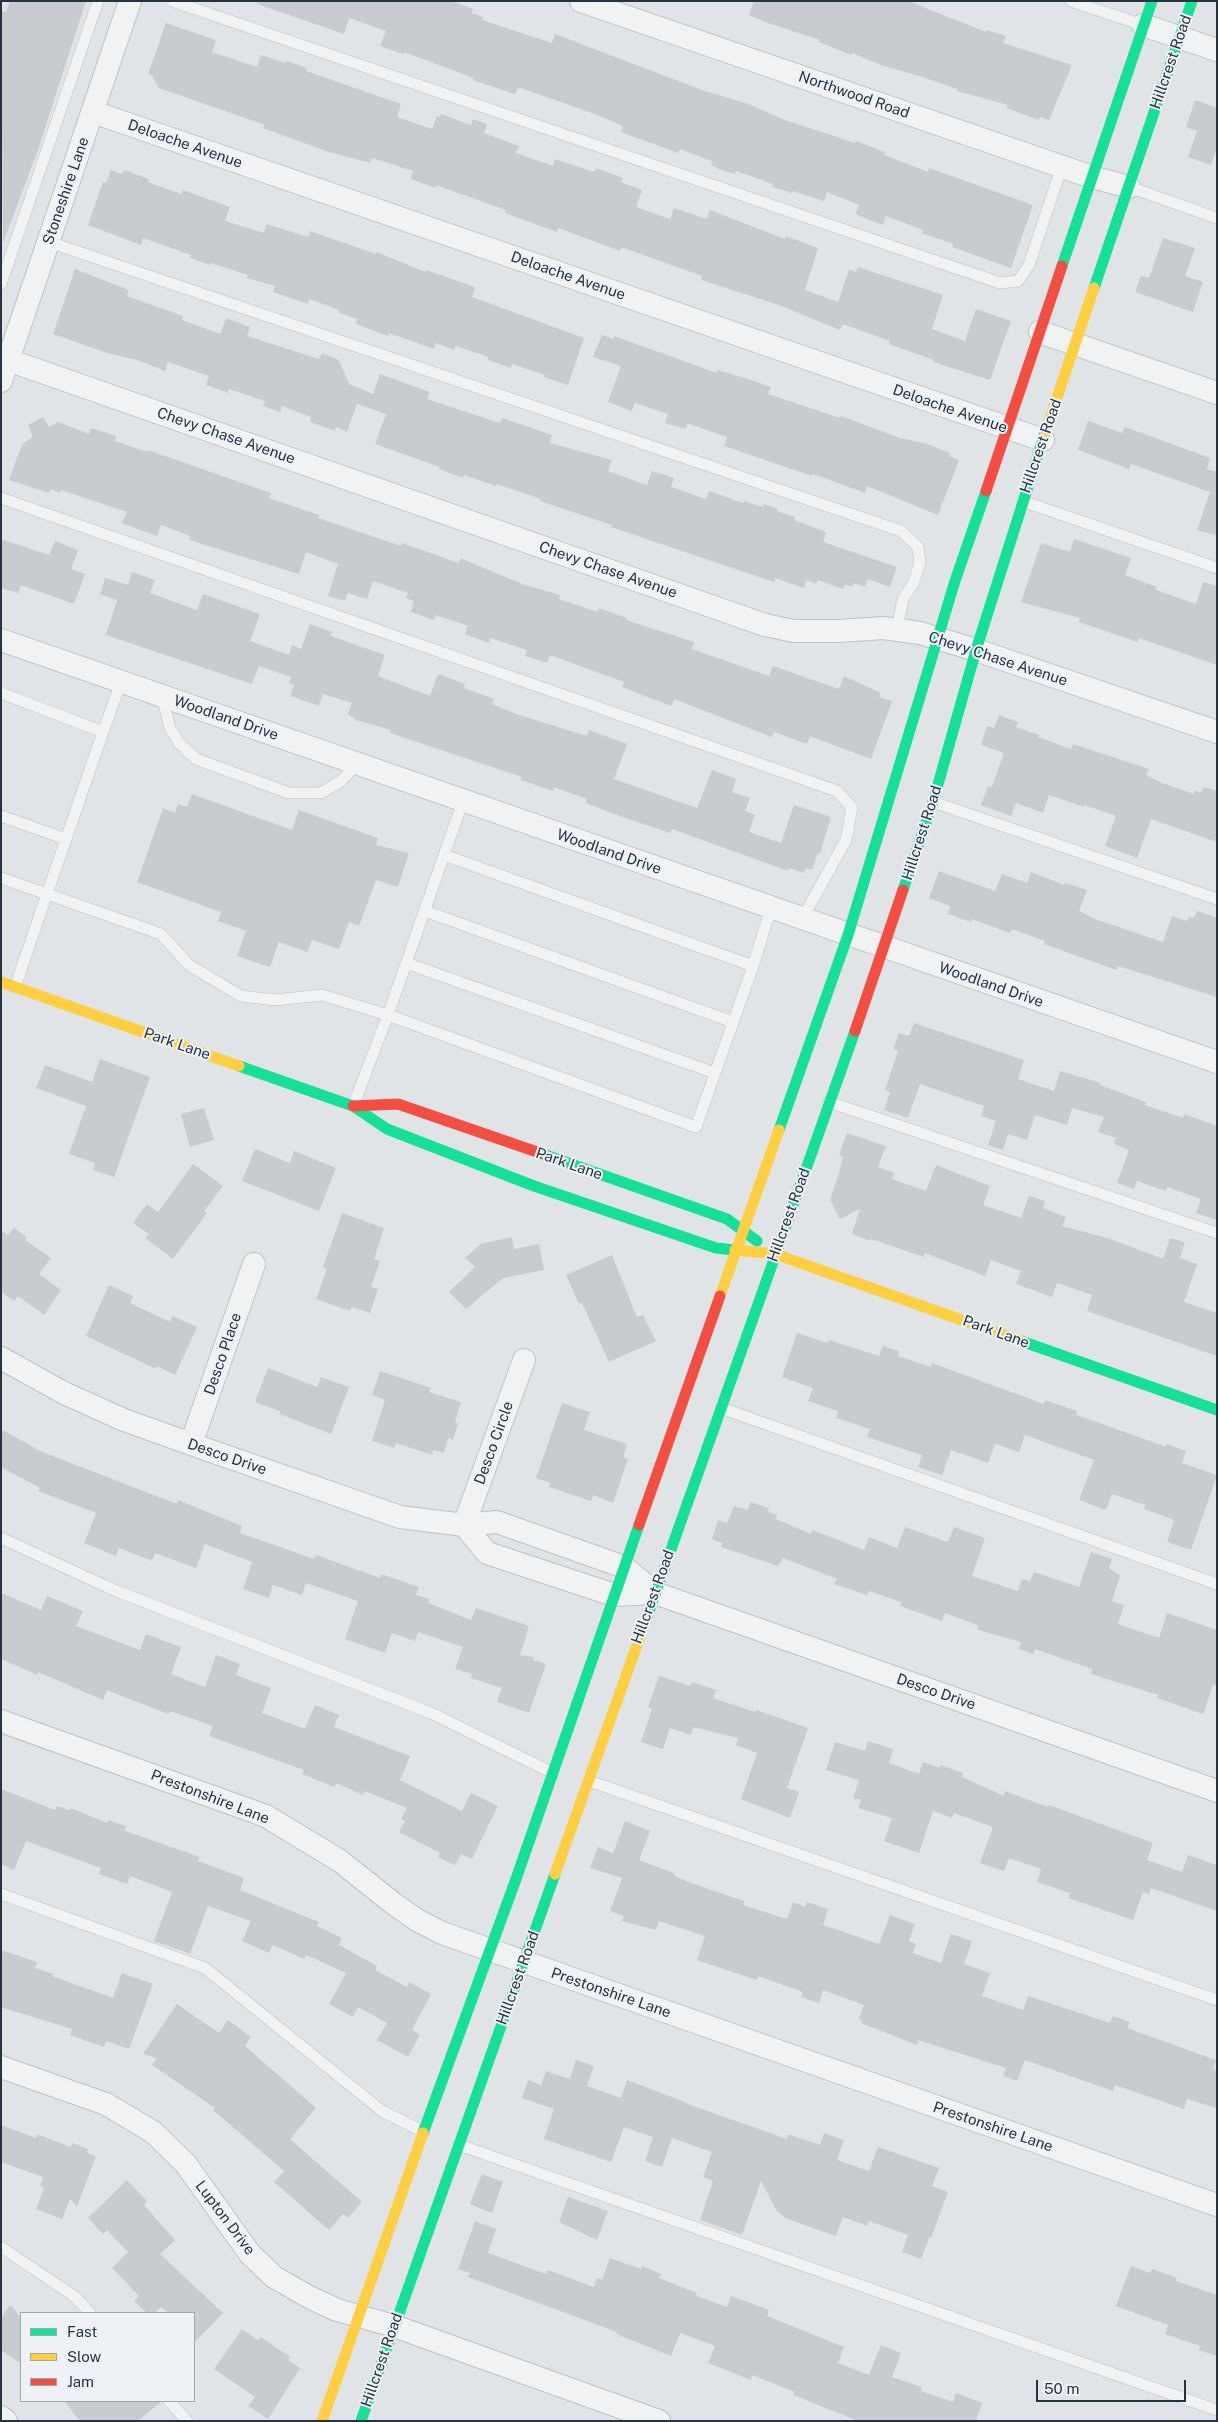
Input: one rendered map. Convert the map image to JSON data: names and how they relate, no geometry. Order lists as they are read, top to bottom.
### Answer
{
  "streets": {
    "main road": ["Hillcrest Road", "Park Lane"],
    "street": [
      "Northwood Road",
      "Deloache Avenue",
      "Stoneshire Lane",
      "Chevy Chase Avenue",
      "Woodland Drive",
      "Desco Place",
      "Desco Circle",
      "Desco Drive",
      "Prestonshire Lane",
      "Lupton Drive"
    ]
  },
  "crossings": [
    ["Hillcrest Road", "Northwood Road"],
    ["Hillcrest Road", "Deloache Avenue"],
    ["Hillcrest Road", "Chevy Chase Avenue"],
    ["Hillcrest Road", "Woodland Drive"],
    ["Hillcrest Road", "Park Lane"],
    ["Hillcrest Road", "Desco Drive"],
    ["Hillcrest Road", "Prestonshire Lane"],
    ["Hillcrest Road", "Lupton Drive"],
    ["Deloache Avenue", "Stoneshire Lane"],
    ["Stoneshire Lane", "Chevy Chase Avenue"],
    ["Desco Place", "Desco Drive"],
    ["Desco Circle", "Desco Drive"]
  ],
  "legend": ["Fast", "Slow", "Jam"],
  "scale_bar": "50 m"
}
